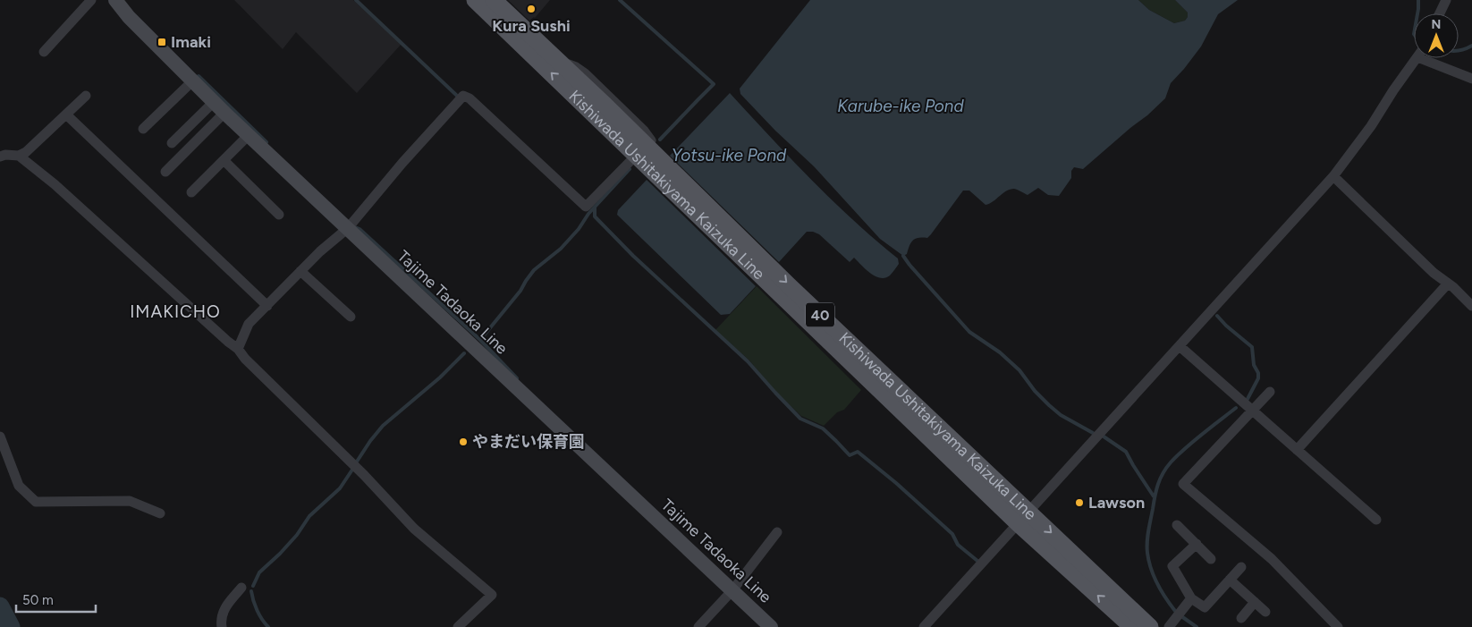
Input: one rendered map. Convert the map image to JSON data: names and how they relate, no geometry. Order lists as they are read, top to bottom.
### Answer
{
  "streets": {
    "main road": ["Kishiwada Ushitakiyama Kaizuka Line", "Tajime Tadaoka Line", "40"]
  },
  "districts": ["IMAKICHO"],
  "water": ["Karube-ike Pond", "Yotsu-ike Pond"],
  "places": {
    "other": ["Kura Sushi", "やまだい保育園", "Lawson"],
    "transit": ["Imaki"]
  },
  "scale_bar": "50 m",
  "north": "top"
}
